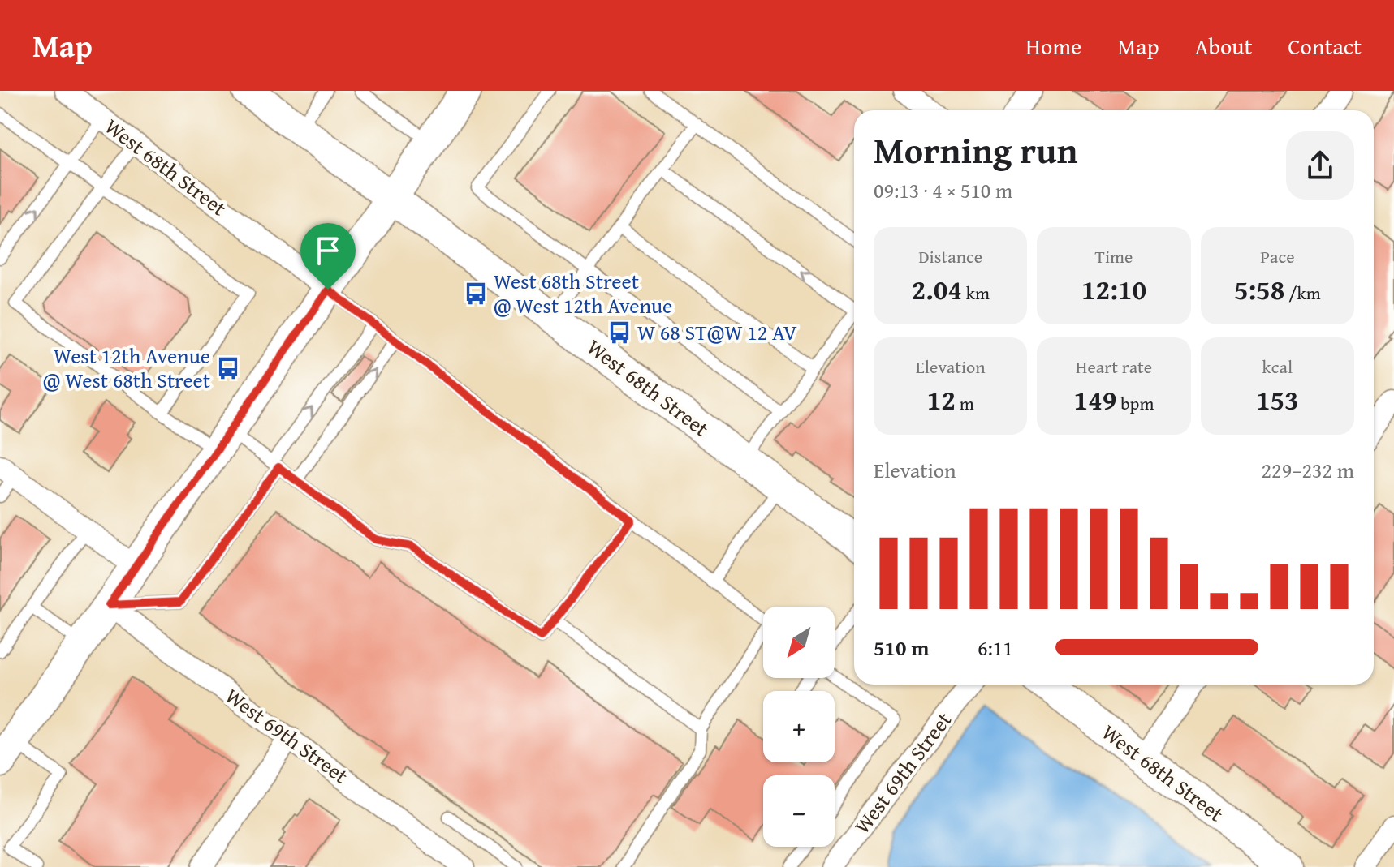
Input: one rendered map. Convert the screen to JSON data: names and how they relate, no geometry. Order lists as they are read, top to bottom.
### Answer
{
  "streets": {
    "main road": ["West 68th Street"],
    "street": ["West 69th Street"]
  },
  "places": {
    "bus stop": ["West 68th Street @ West 12th Avenue", "W 68 ST@W 12 AV", "West 12th Avenue @ West 68th Street"]
  },
  "north": "bottom left",
  "page": {
    "header": "Map",
    "nav": [
      "Home",
      "Map",
      "About",
      "Contact"
    ],
    "heading": ["Morning run", "09:13 · 4 × 510 m"],
    "stats": [
      ["Distance", "2.04 km"],
      ["Time", "12:10"],
      ["Pace", "5:58 /km"],
      ["Elevation", "12 m"],
      ["Heart rate", "149 bpm"],
      ["kcal", "153"]
    ],
    "chart": ["Elevation", "229–232 m"],
    "map_buttons": ["+", "−"],
    "list": [
      {
        "name": "510 m",
        "note": "6:11"
      }
    ]
  }
}
